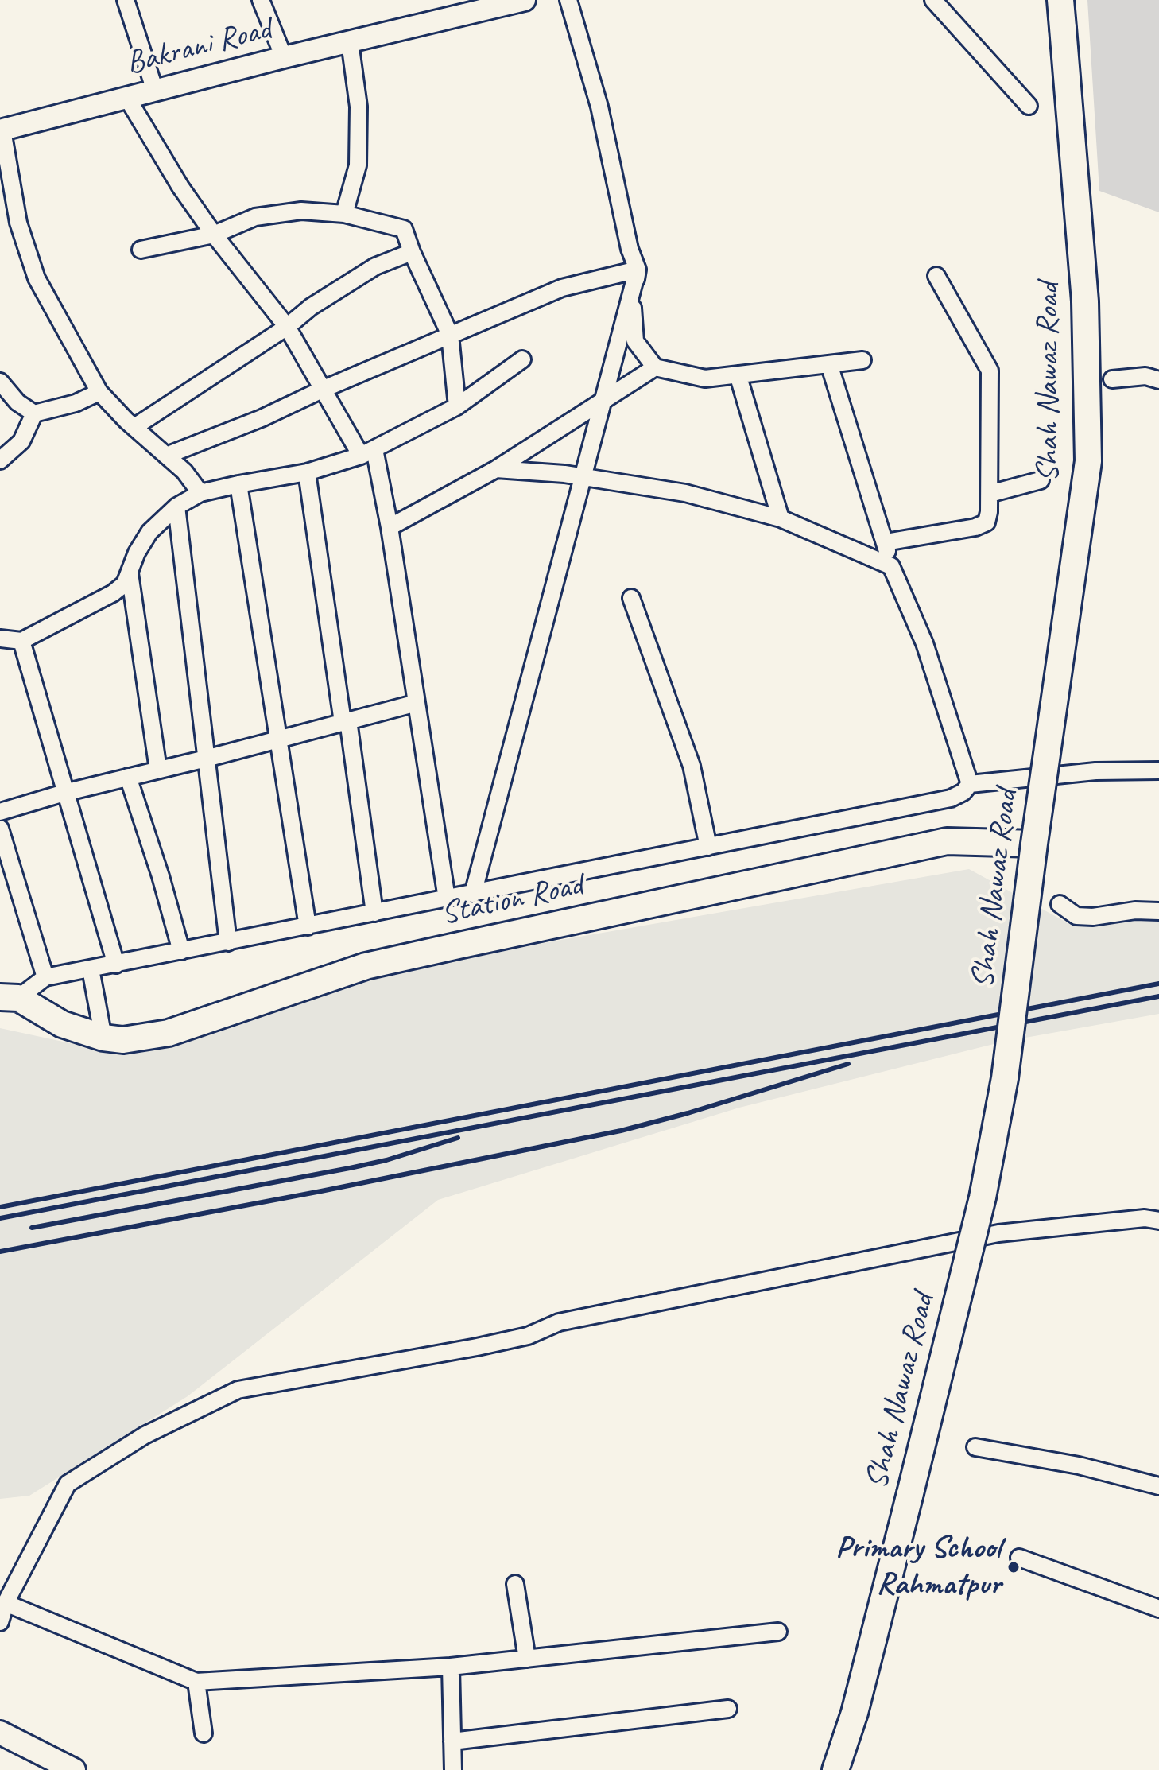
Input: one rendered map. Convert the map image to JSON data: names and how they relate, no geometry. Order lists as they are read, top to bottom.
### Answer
{
  "streets": {
    "main road": ["Shah Nawaz Road", "Station Road"],
    "street": ["Bakrani Road"]
  },
  "crossings": [
    ["Shah Nawaz Road", "Station Road"]
  ],
  "places": ["Primary School Rahmatpur"]
}
